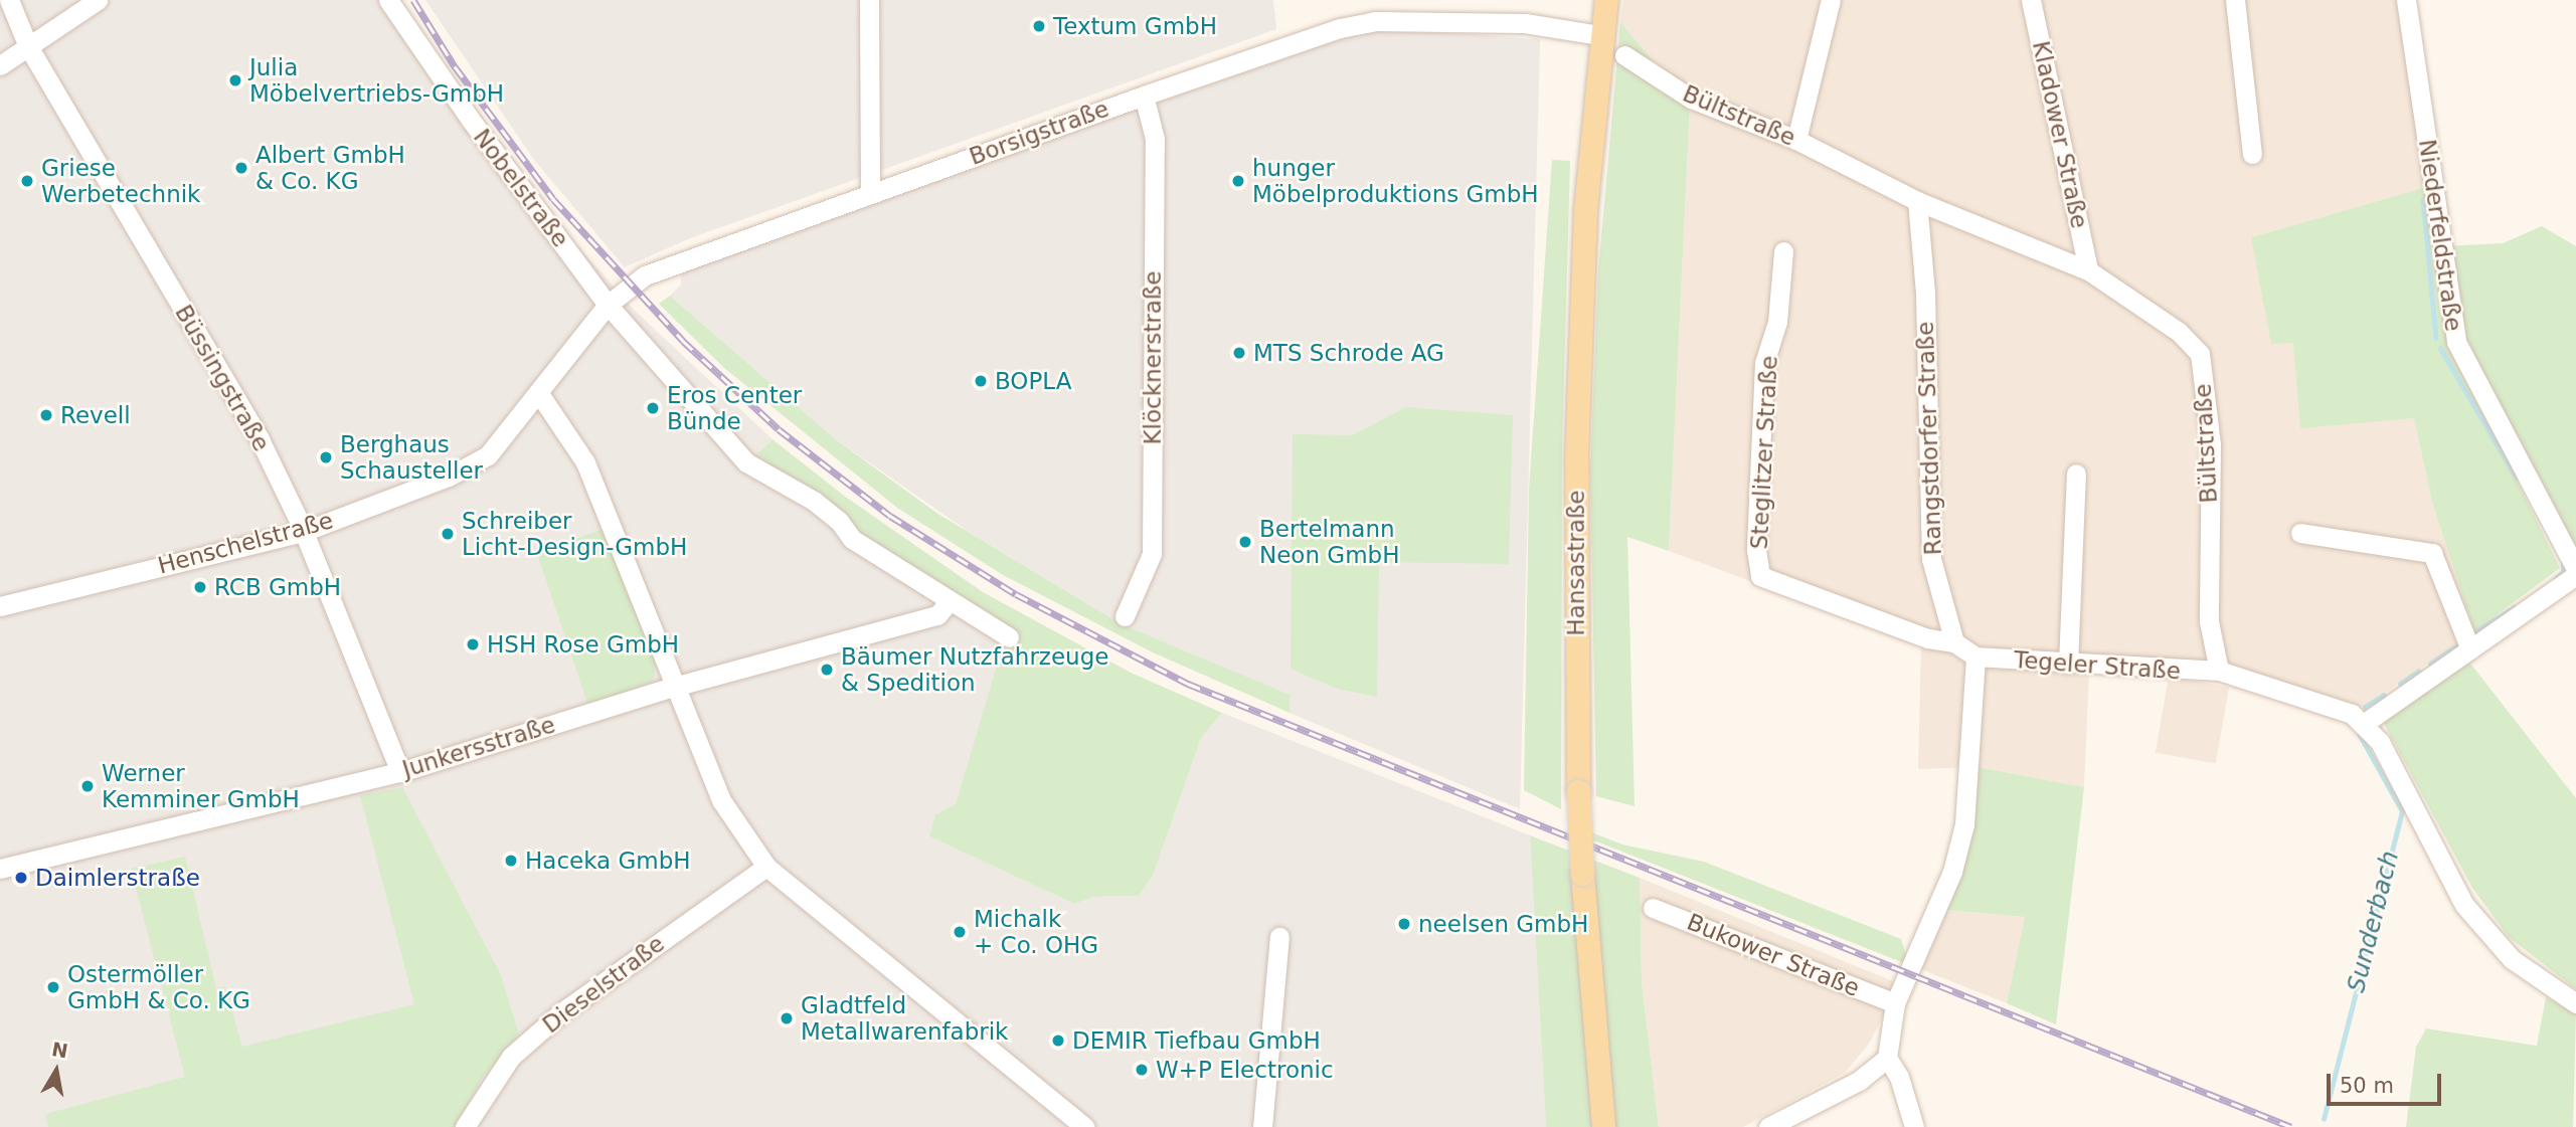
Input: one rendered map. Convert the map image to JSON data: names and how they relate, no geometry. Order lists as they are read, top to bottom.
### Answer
{
  "streets": {
    "main road": ["Hansastraße"],
    "street": [
      "Bültstraße",
      "Borsigstraße",
      "Kladower Straße",
      "Nobelstraße",
      "Niederfeldstraße",
      "Klöcknerstraße",
      "Büssingstraße",
      "Rangstdorfer Straße",
      "Steglitzer Straße",
      "Henschelstraße",
      "Tegeler Straße",
      "Junkersstraße",
      "Bukower Straße",
      "Dieselstraße"
    ]
  },
  "crossings": [
    ["Bültstraße", "Kladower Straße"],
    ["Bültstraße", "Rangstdorfer Straße"],
    ["Bültstraße", "Tegeler Straße"],
    ["Borsigstraße", "Nobelstraße"],
    ["Borsigstraße", "Klöcknerstraße"],
    ["Borsigstraße", "Henschelstraße"],
    ["Borsigstraße", "Hansastraße"],
    ["Nobelstraße", "Junkersstraße"],
    ["Büssingstraße", "Henschelstraße"],
    ["Büssingstraße", "Junkersstraße"],
    ["Rangstdorfer Straße", "Steglitzer Straße"]
  ],
  "water": ["Sunderbach"],
  "places": [
    "Textum GmbH",
    "Julia Möbelvertriebs-GmbH",
    "Albert GmbH & Co. KG",
    "Griese Werbetechnik",
    "hunger Möbelproduktions GmbH",
    "MTS Schrode AG",
    "BOPLA",
    "Eros Center Bünde",
    "Revell",
    "Berghaus Schausteller",
    "Schreiber Licht-Design-GmbH",
    "Bertelmann Neon GmbH",
    "RCB GmbH",
    "HSH Rose GmbH",
    "Bäumer Nutzfahrzeuge & Spedition",
    "Werner Kemminer GmbH",
    "Haceka GmbH",
    "Daimlerstraße",
    "neelsen GmbH",
    "Michalk + Co. OHG",
    "Ostermöller GmbH & Co. KG",
    "Gladtfeld Metallwarenfabrik",
    "DEMIR Tiefbau GmbH",
    "W+P Electronic"
  ],
  "scale_bar": "50 m",
  "north": "top"
}
